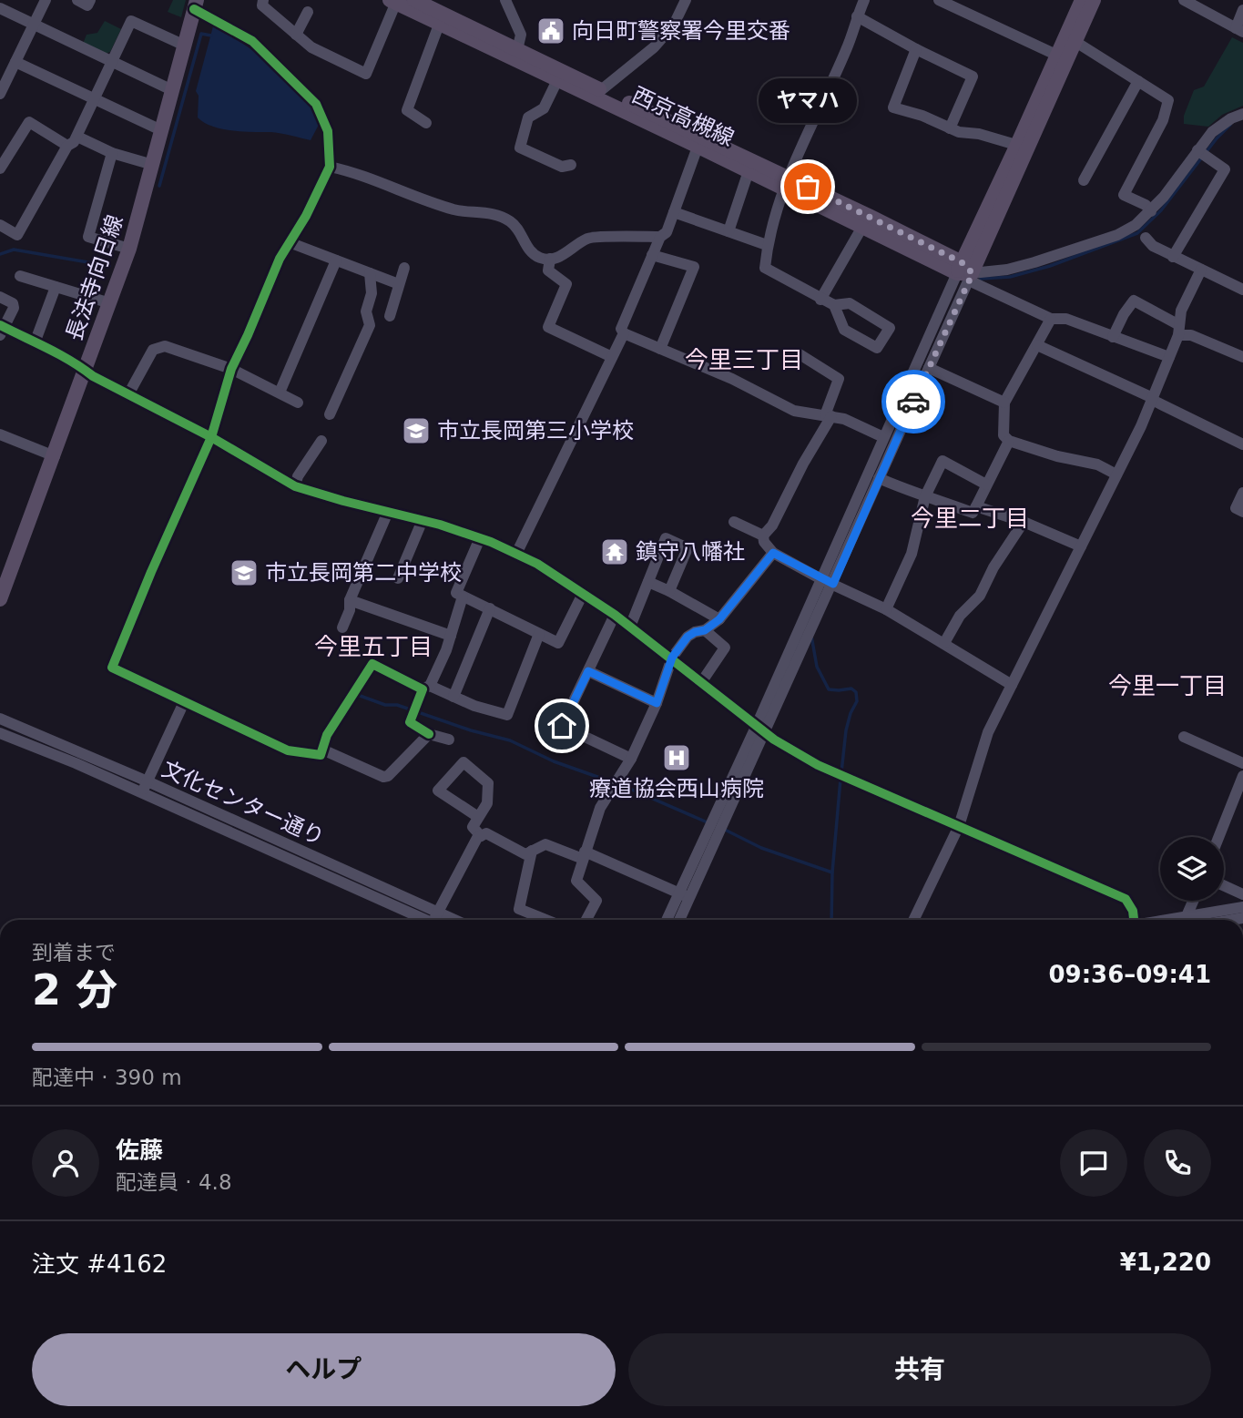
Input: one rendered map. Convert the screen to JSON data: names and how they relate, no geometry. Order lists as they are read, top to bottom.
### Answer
{
  "streets": {
    "main road": ["西京高槻線", "長法寺向日線"],
    "street": ["文化センター通り"]
  },
  "districts": [
    "今里三丁目",
    "今里二丁目",
    "今里五丁目",
    "今里一丁目"
  ],
  "places": {
    "public building": ["向日町警察署今里交番"],
    "other": ["ヤマハ"],
    "school or university": ["市立長岡第三小学校", "市立長岡第二中学校"],
    "temple": ["鎮守八幡社"],
    "hospital": ["療道協会西山病院"]
  },
  "page": {
    "bubble": "ヤマハ",
    "heading": ["2 分", "到着まで", "09:36–09:41"],
    "panel": [
      "佐藤",
      "配達員 · 4.8",
      "注文 #4162",
      "¥1,220"
    ],
    "bar": "配達中 · 390 m",
    "buttons": ["ヘルプ", "共有"]
  }
}
